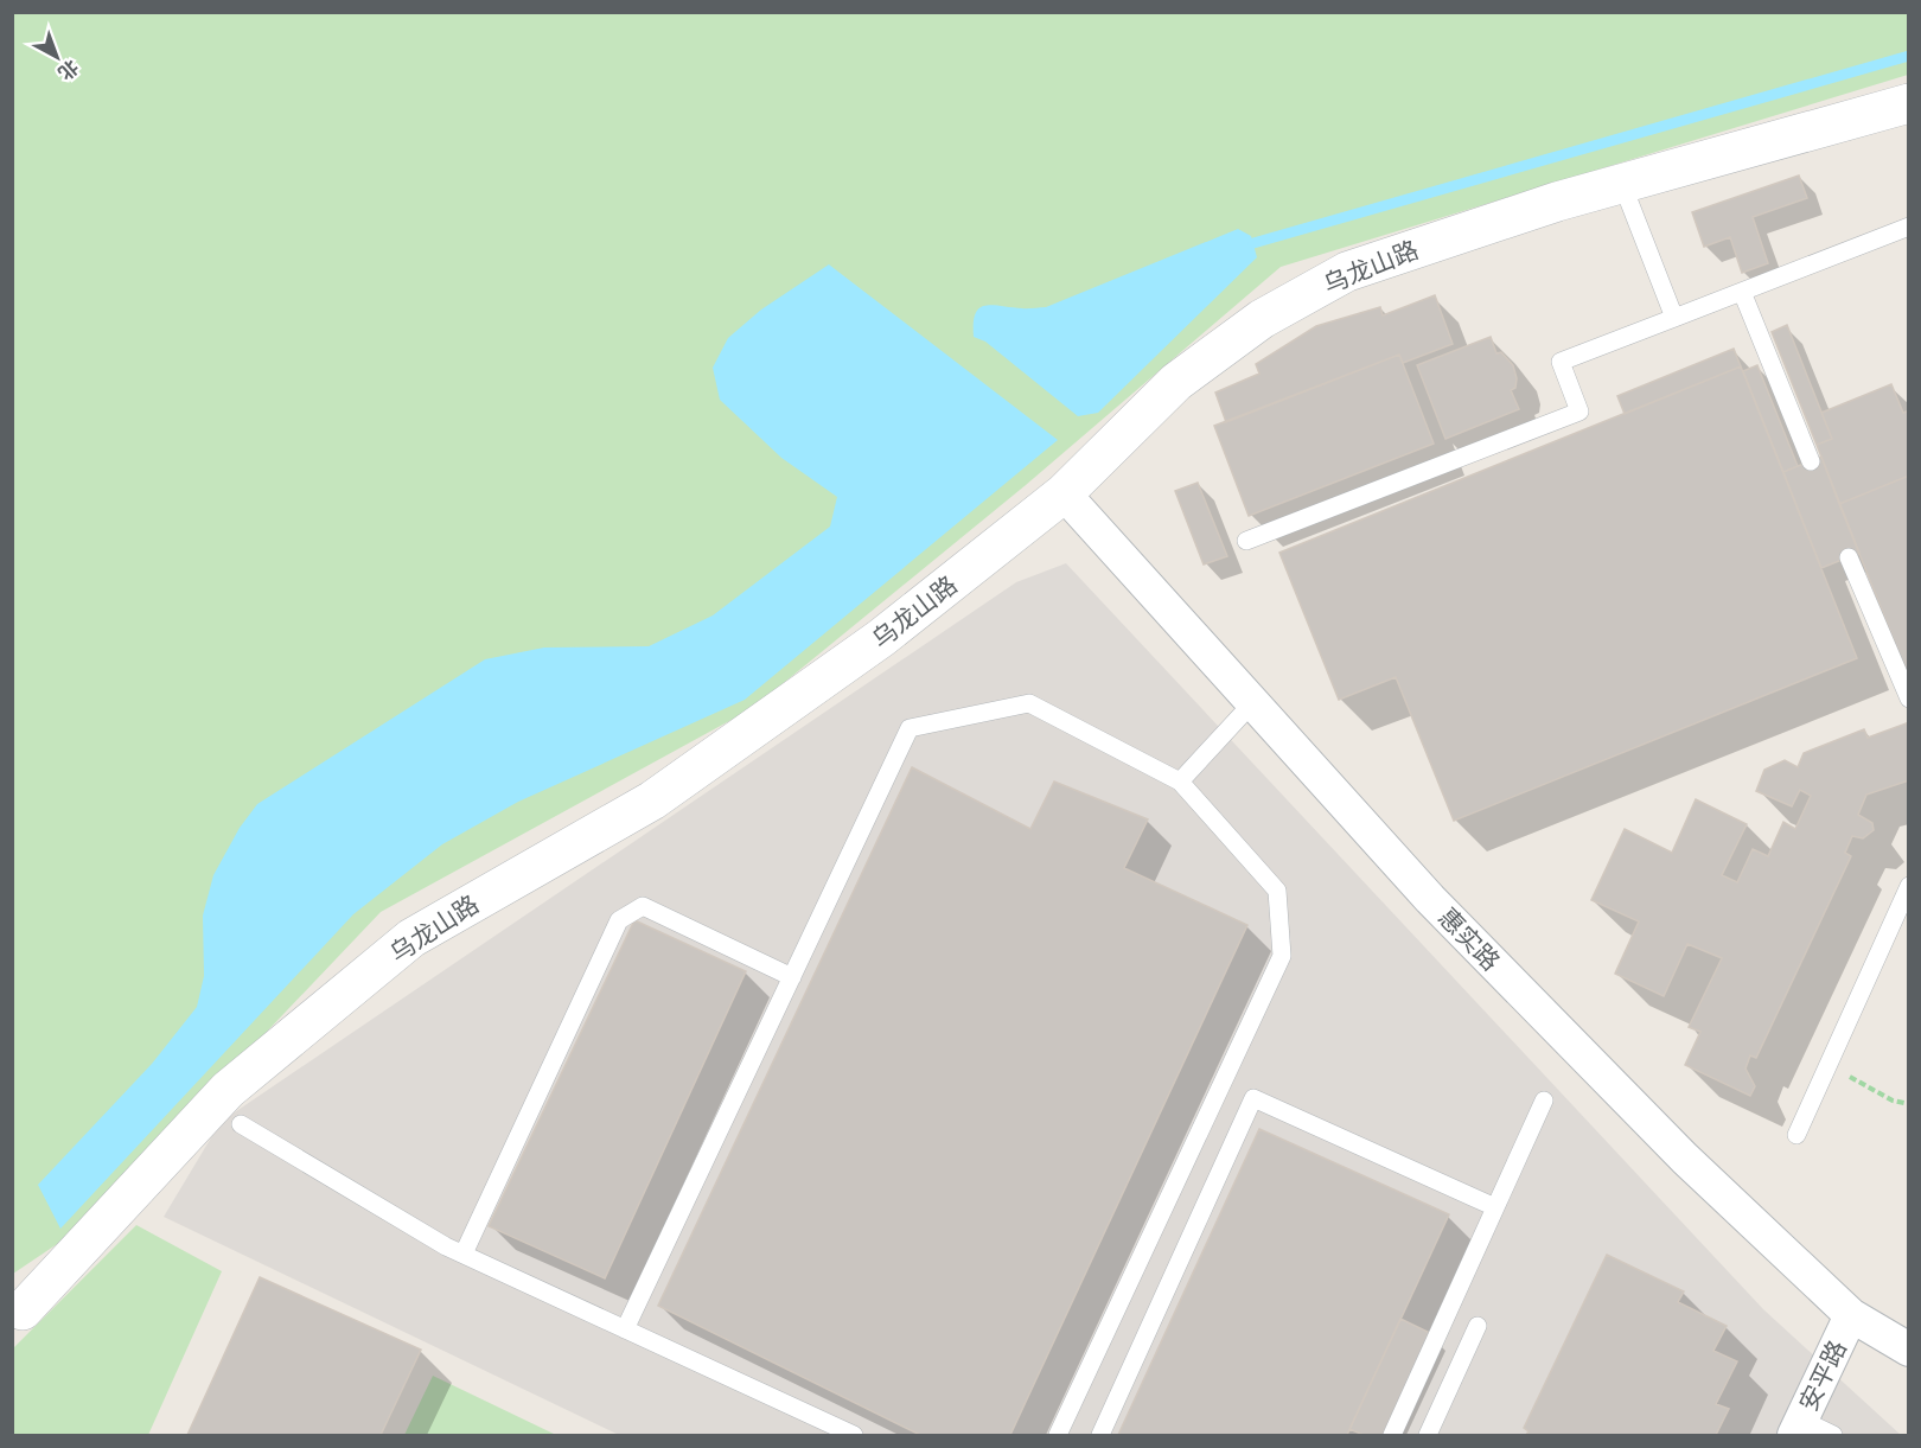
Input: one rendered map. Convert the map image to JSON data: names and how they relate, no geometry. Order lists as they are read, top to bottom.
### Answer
{
  "streets": {
    "street": ["乌龙山路", "惠实路", "安平路"]
  },
  "crossings": [
    ["乌龙山路", "惠实路"],
    ["惠实路", "安平路"]
  ],
  "north": "bottom right"
}
